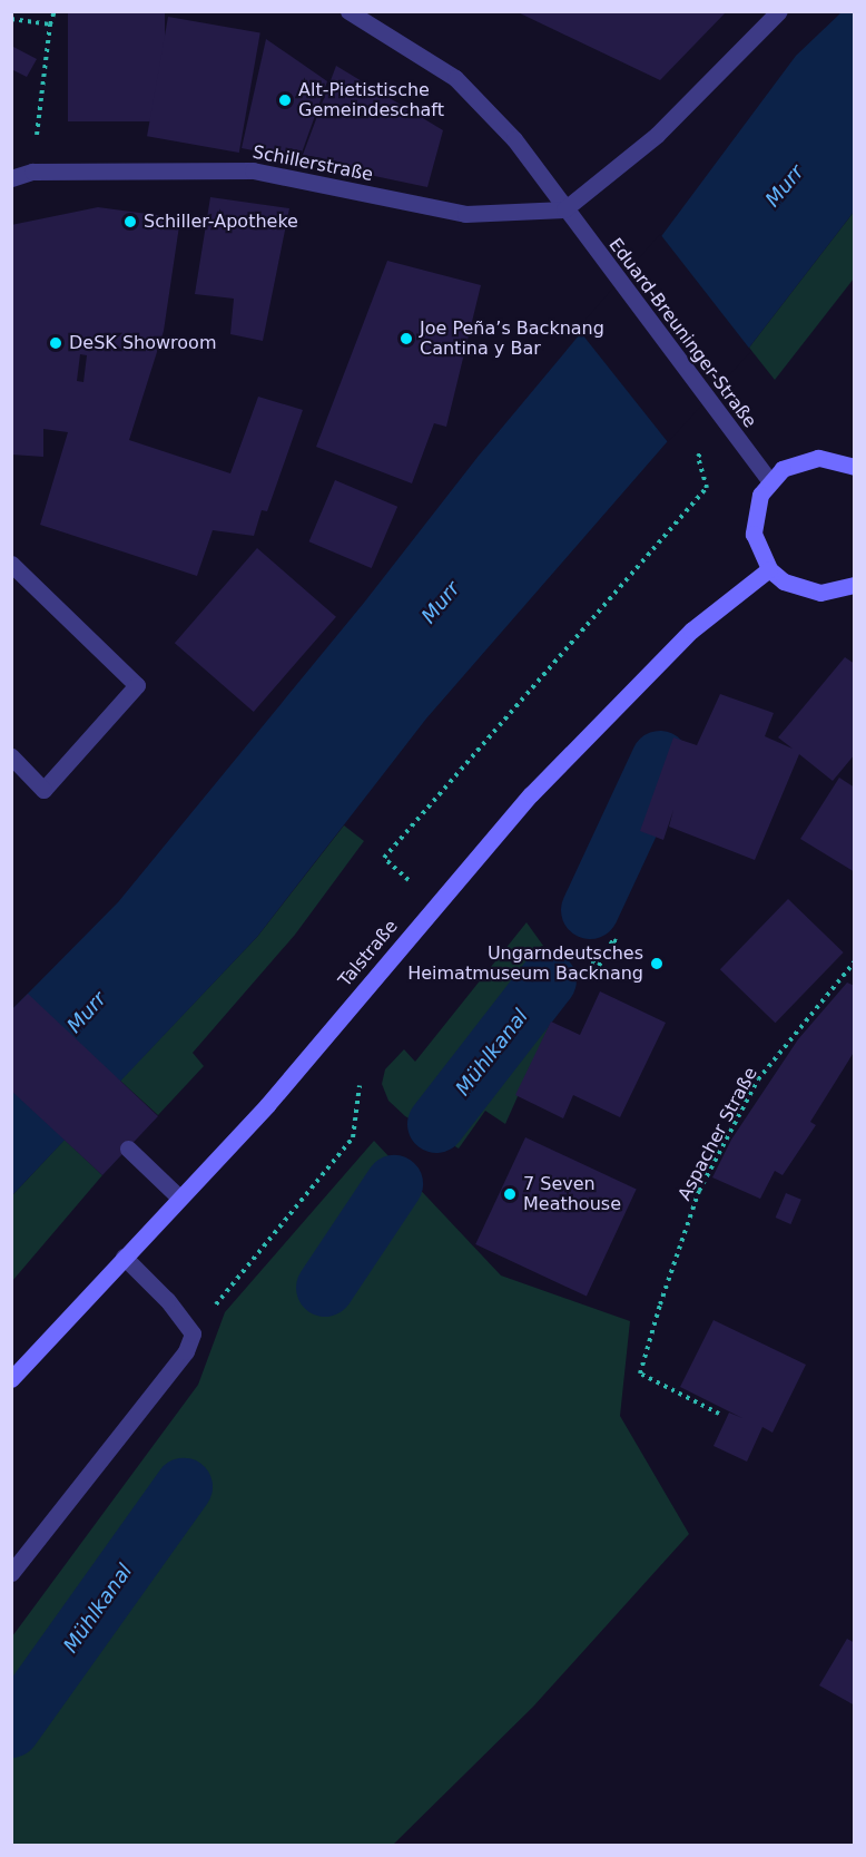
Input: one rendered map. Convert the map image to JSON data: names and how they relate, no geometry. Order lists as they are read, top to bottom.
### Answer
{
  "streets": {
    "street": ["Schillerstraße", "Eduard-Breuninger-Straße", "Talstraße"],
    "path": ["Aspacher Straße"]
  },
  "crossings": [
    ["Schillerstraße", "Eduard-Breuninger-Straße"]
  ],
  "water": ["Murr", "Mühlkanal"],
  "places": [
    "Alt-Pietistische Gemeindeschaft",
    "Schiller-Apotheke",
    "Joe Peña’s Backnang Cantina y Bar",
    "DeSK Showroom",
    "Ungarndeutsches Heimatmuseum Backnang",
    "7 Seven Meathouse"
  ]
}
